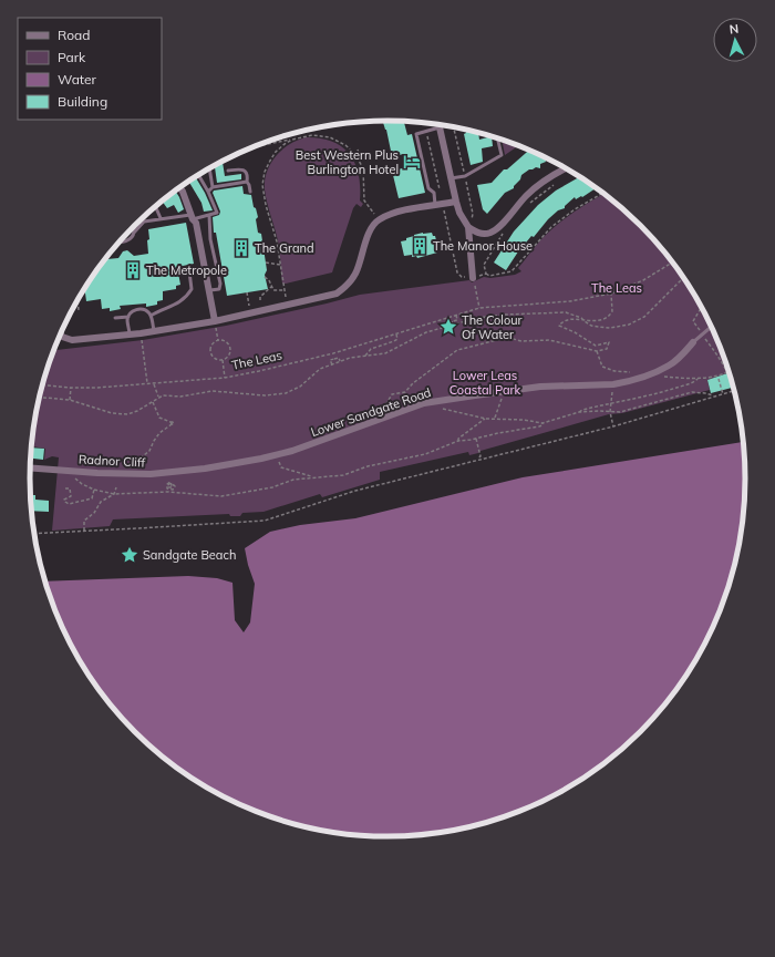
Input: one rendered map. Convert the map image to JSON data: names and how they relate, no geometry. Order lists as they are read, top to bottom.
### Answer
{
  "streets": {
    "street": ["Lower Sandgate Road", "Radnor Cliff"],
    "path": ["The Leas"]
  },
  "crossings": [
    ["Lower Sandgate Road", "Radnor Cliff"]
  ],
  "parks": ["The Leas", "Lower Leas Coastal Park"],
  "places": {
    "hotel": ["Best Western Plus Burlington Hotel"],
    "building": ["The Manor House", "The Grand", "The Metropole"],
    "place": ["The Colour Of Water", "Sandgate Beach"]
  },
  "legend": [
    "Road",
    "Park",
    "Water",
    "Building"
  ],
  "north": "top"
}
